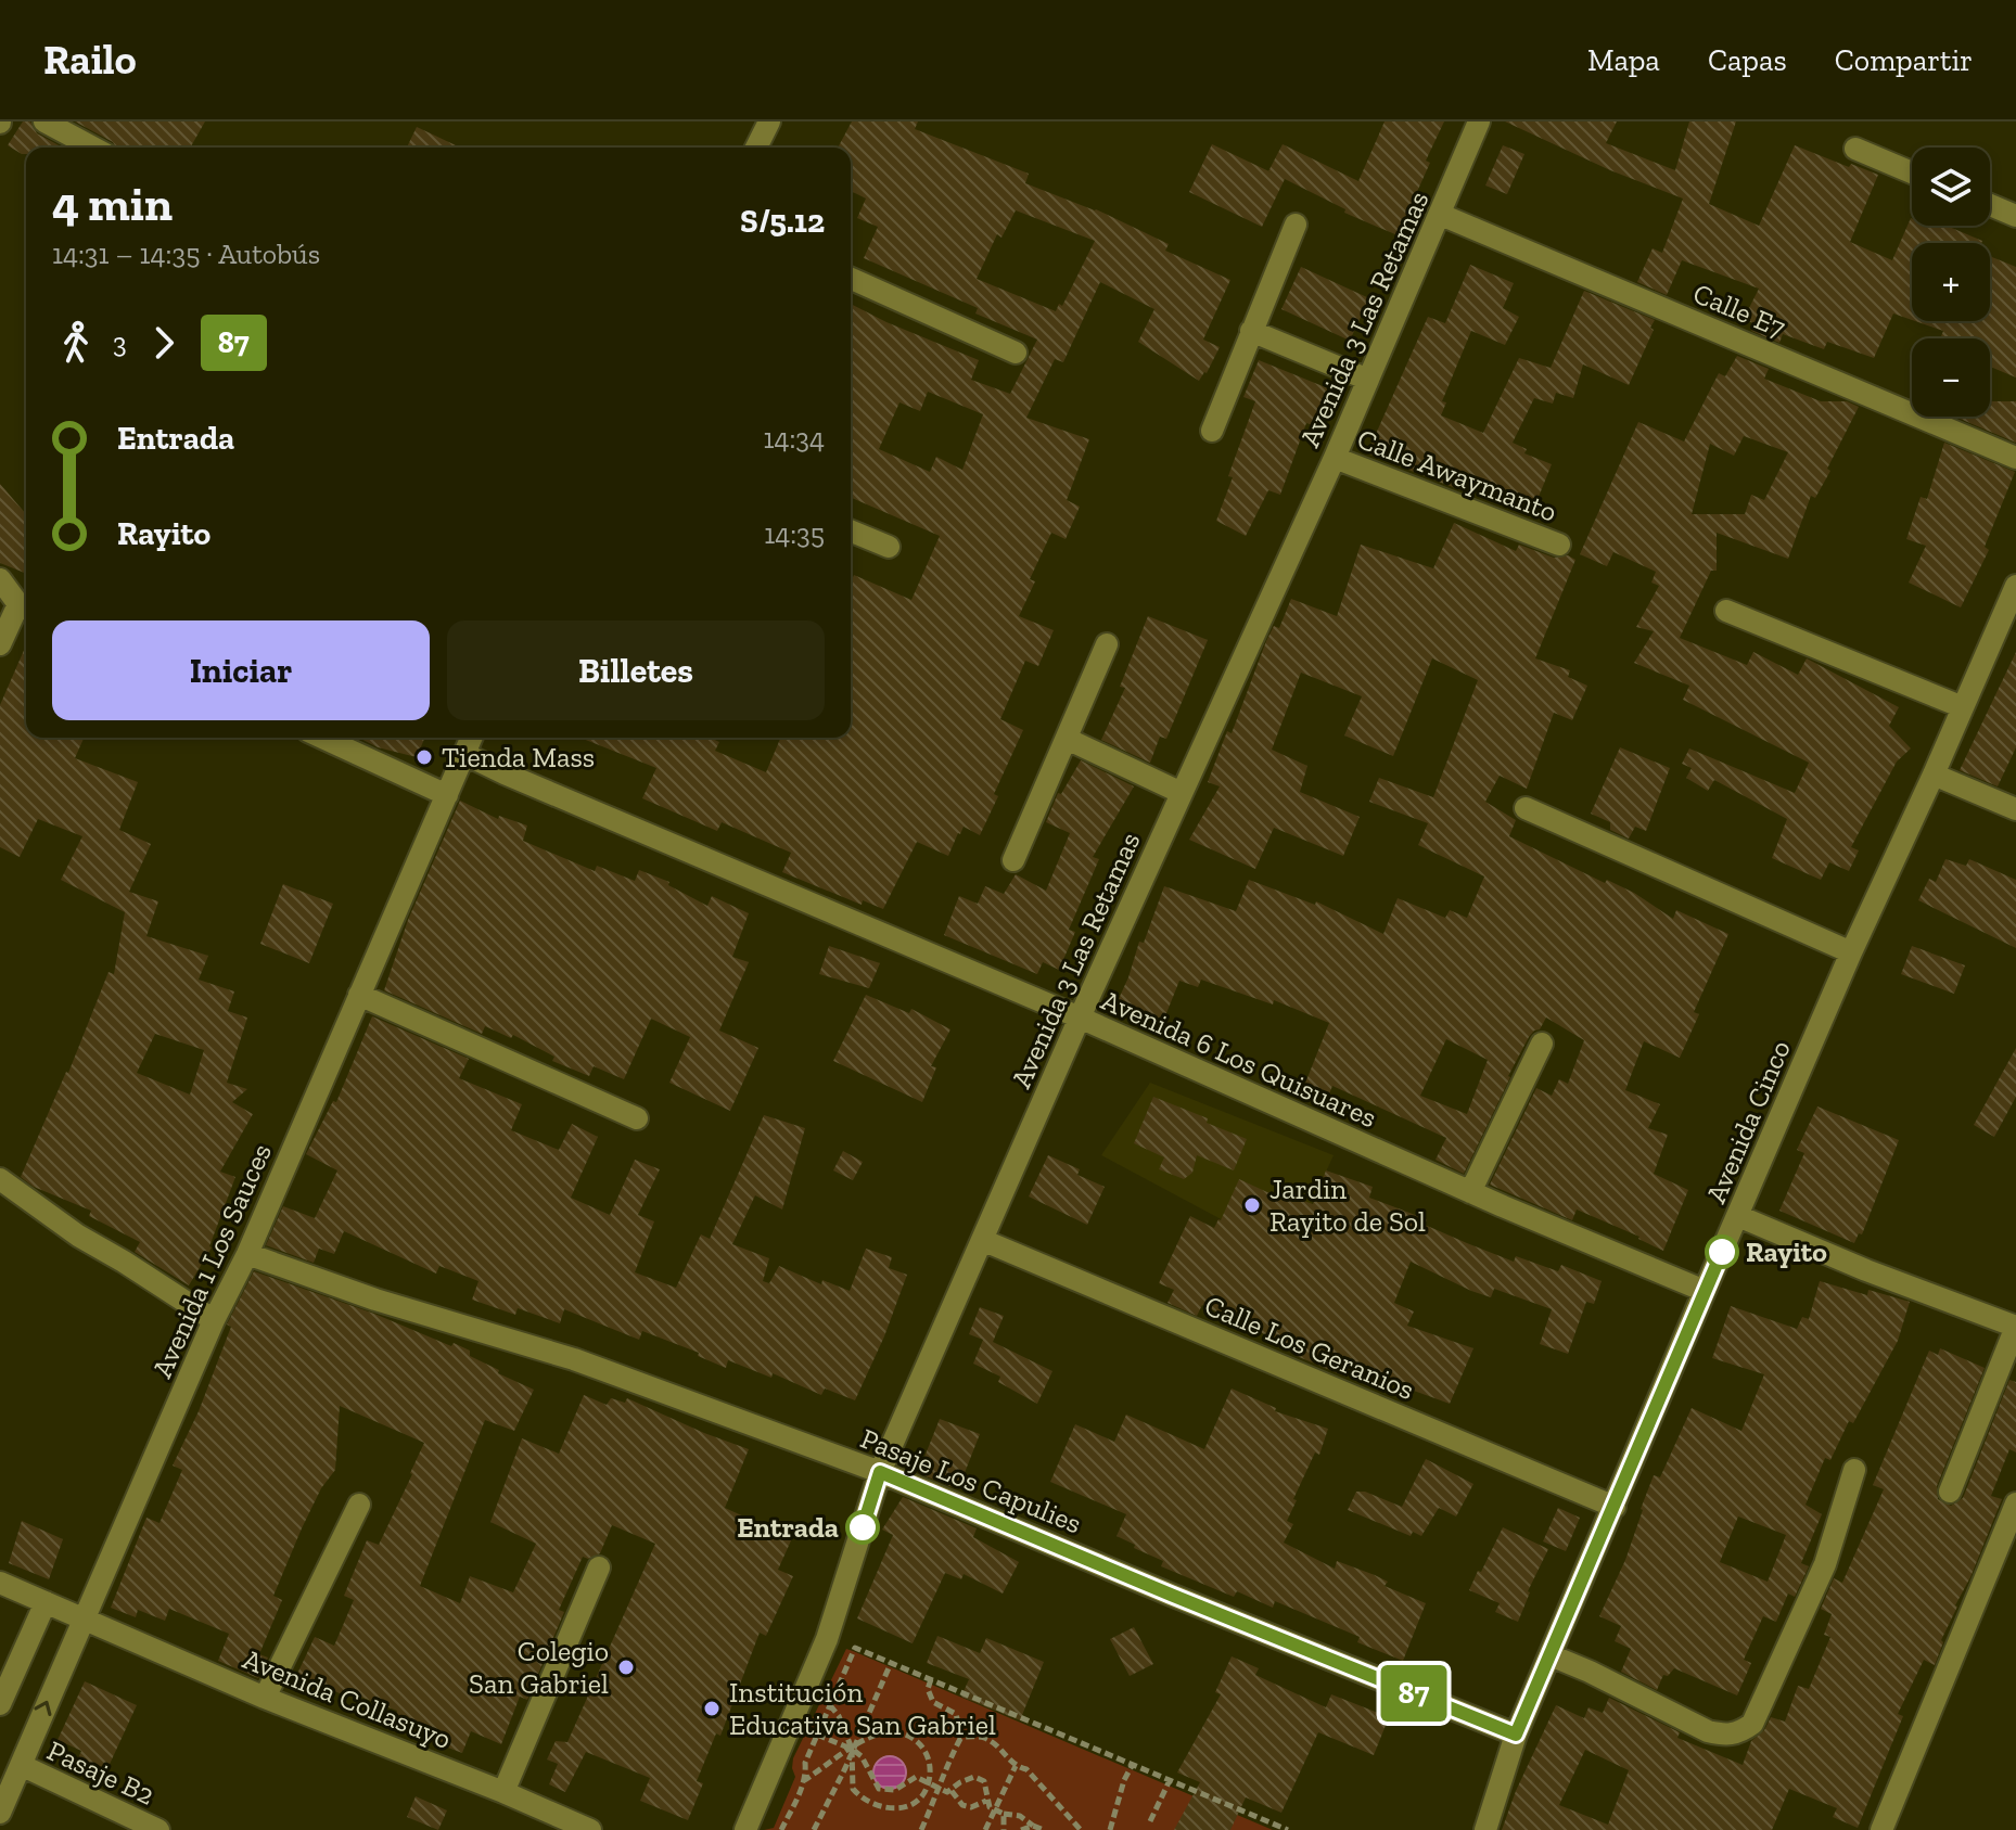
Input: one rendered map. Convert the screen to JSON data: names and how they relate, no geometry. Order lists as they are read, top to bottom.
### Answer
{
  "streets": {
    "street": [
      "Calle E7",
      "Avenida 3 Las Retamas",
      "Calle Awaymanto",
      "Avenida 6 Los Quisuares",
      "Avenida Cinco",
      "Avenida 1 Los Sauces",
      "Calle Los Geranios",
      "Pasaje Los Capulies",
      "Avenida Collasuyo",
      "Pasaje B2"
    ]
  },
  "crossings": [
    ["Calle E7", "Avenida 3 Las Retamas"],
    ["Avenida 3 Las Retamas", "Calle Awaymanto"],
    ["Avenida 3 Las Retamas", "Avenida 6 Los Quisuares"],
    ["Avenida 3 Las Retamas", "Calle Los Geranios"],
    ["Avenida 3 Las Retamas", "Pasaje Los Capulies"],
    ["Avenida 6 Los Quisuares", "Avenida Cinco"],
    ["Avenida 6 Los Quisuares", "Avenida 1 Los Sauces"],
    ["Avenida Cinco", "Calle Los Geranios"],
    ["Avenida Cinco", "Pasaje Los Capulies"],
    ["Avenida 1 Los Sauces", "Pasaje Los Capulies"],
    ["Avenida 1 Los Sauces", "Avenida Collasuyo"],
    ["Avenida 1 Los Sauces", "Pasaje B2"]
  ],
  "places": [
    "Tienda Mass",
    "Jardin Rayito de Sol",
    "Rayito",
    "Entrada",
    "Colegio San Gabriel",
    "Institución Educativa San Gabriel"
  ],
  "lines": ["bus line 87"],
  "page": {
    "header": "Railo",
    "nav": ["Mapa", "Capas", "Compartir"],
    "on_map": "87",
    "map_buttons": ["+", "−"],
    "heading": ["4 min", "14:31 – 14:35 · Autobús", "S/5.12"],
    "legs": ["3", "87"],
    "list": [
      {
        "name": "Entrada",
        "value": "14:34"
      },
      {
        "name": "Rayito",
        "value": "14:35"
      }
    ],
    "buttons": ["Iniciar", "Billetes"]
  }
}
